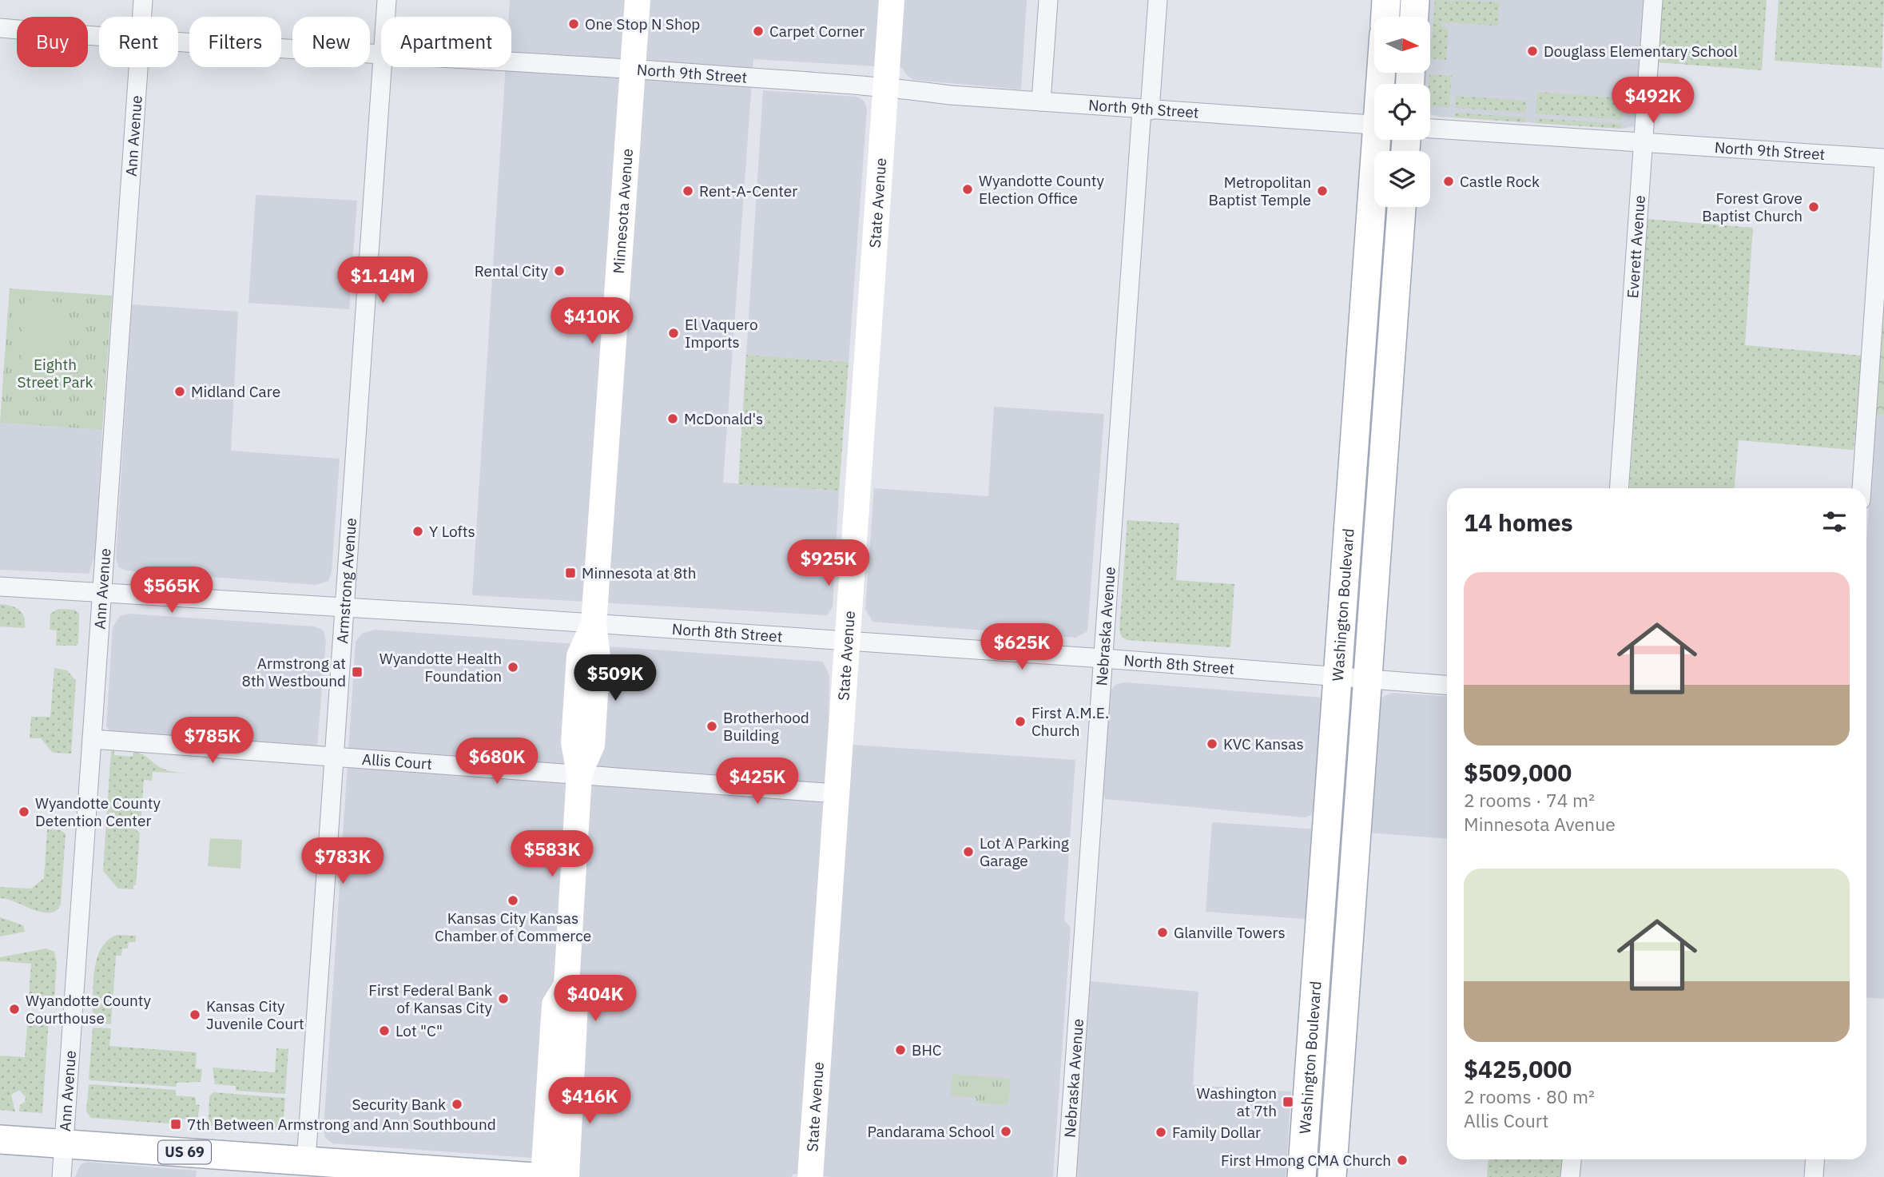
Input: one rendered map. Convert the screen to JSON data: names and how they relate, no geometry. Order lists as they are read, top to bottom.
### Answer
{
  "streets": {
    "main road": [
      "State Avenue",
      "Minnesota Avenue",
      "Washington Boulevard",
      "US 69"
    ],
    "street": [
      "North 9th Street",
      "Ann Avenue",
      "Everett Avenue",
      "Armstrong Avenue",
      "Nebraska Avenue",
      "North 8th Street",
      "Allis Court"
    ]
  },
  "crossings": [
    ["North 9th Street", "State Avenue"],
    ["North 9th Street", "Minnesota Avenue"],
    ["North 9th Street", "Everett Avenue"],
    ["North 9th Street", "Nebraska Avenue"],
    ["Ann Avenue", "North 8th Street"],
    ["Ann Avenue", "Allis Court"],
    ["Ann Avenue", "US 69"],
    ["State Avenue", "North 8th Street"],
    ["State Avenue", "Allis Court"],
    ["Minnesota Avenue", "North 8th Street"],
    ["Minnesota Avenue", "Allis Court"],
    ["Armstrong Avenue", "North 8th Street"],
    ["Armstrong Avenue", "Allis Court"],
    ["Armstrong Avenue", "US 69"],
    ["Washington Boulevard", "North 8th Street"],
    ["Nebraska Avenue", "North 8th Street"]
  ],
  "parks": ["Eighth Street Park"],
  "places": {
    "other": [
      "One Stop N Shop",
      "Carpet Corner",
      "Douglass Elementary School",
      "Castle Rock",
      "Wyandotte County Election Office",
      "Rent-A-Center",
      "Metropolitan Baptist Temple",
      "Forest Grove Baptist Church",
      "Rental City",
      "El Vaquero Imports",
      "Midland Care",
      "McDonald's",
      "Y Lofts",
      "Wyandotte Health Foundation",
      "First A.M.E. Church",
      "Brotherhood Building",
      "KVC Kansas",
      "Wyandotte County Detention Center",
      "Lot A Parking Garage",
      "Kansas City Kansas Chamber of Commerce",
      "Glanville Towers",
      "First Federal Bank of Kansas City",
      "Wyandotte County Courthouse",
      "Kansas City Juvenile Court",
      "Lot \"C\"",
      "BHC",
      "Security Bank",
      "Pandarama School",
      "Family Dollar",
      "First Hmong CMA Church"
    ],
    "transit": [
      "Minnesota at 8th",
      "Armstrong at 8th Westbound",
      "Washington at 7th",
      "7th Between Armstrong and Ann Southbound"
    ]
  },
  "north": "right",
  "page": {
    "chip": [
      "Buy",
      "Rent",
      "Filters",
      "New",
      "Apartment"
    ],
    "price": [
      "$492K",
      "$1.14M",
      "$410K",
      "$925K",
      "$565K",
      "$625K",
      "$509K",
      "$785K",
      "$680K",
      "$425K",
      "$583K",
      "$783K",
      "$404K",
      "$416K"
    ],
    "heading": "14 homes",
    "list": [
      {
        "name": "$509,000",
        "note": "2 rooms · 74 m² · Minnesota Avenue"
      },
      {
        "name": "$425,000",
        "note": "2 rooms · 80 m² · Allis Court"
      }
    ]
  }
}
